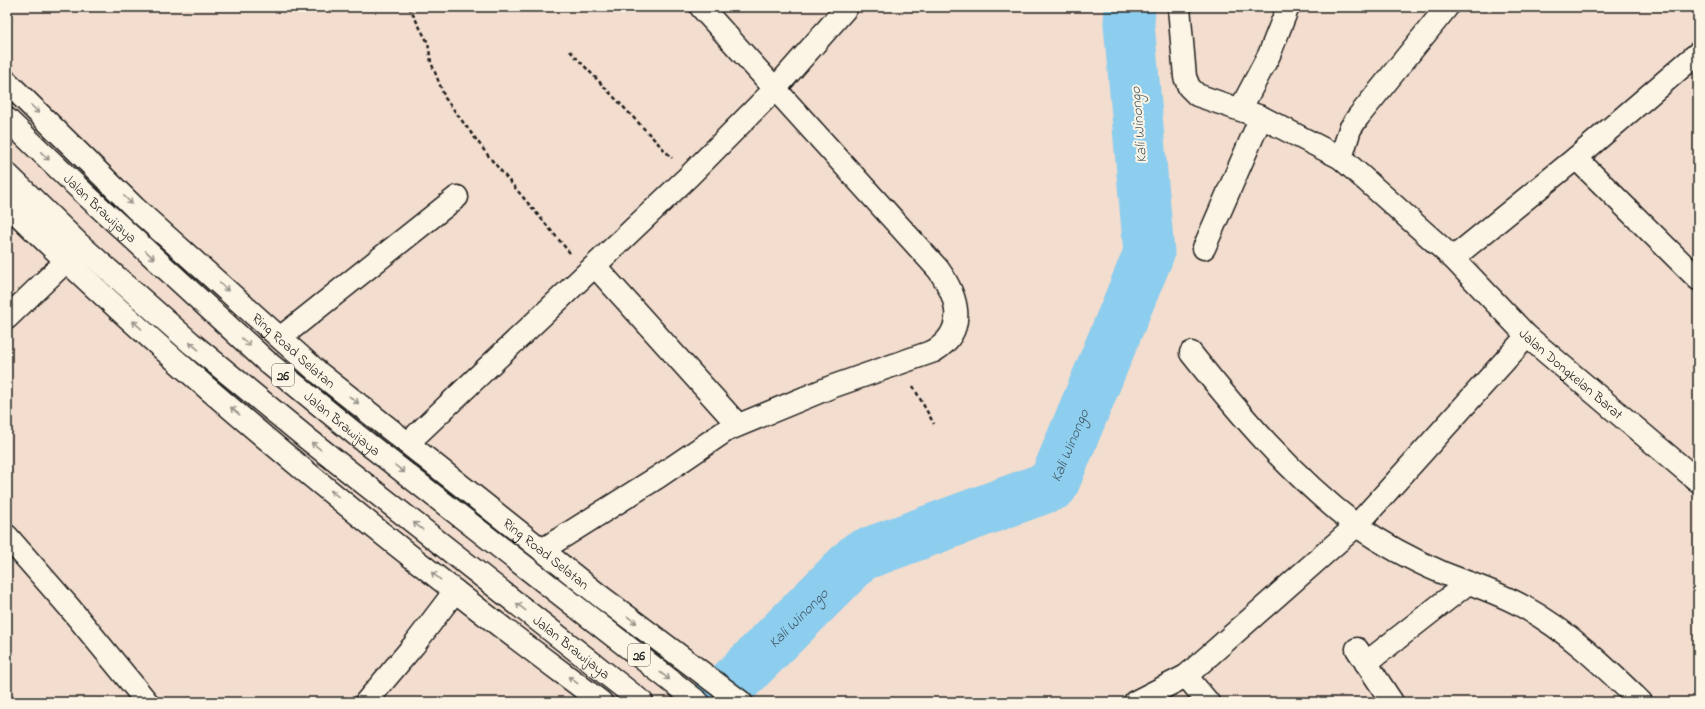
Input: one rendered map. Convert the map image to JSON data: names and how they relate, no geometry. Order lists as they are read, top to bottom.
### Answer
{
  "streets": {
    "main road": [
      "Jalan Brawijaya",
      "Ring Road Selatan",
      "Jalan Dongkelan Barat",
      "26"
    ]
  },
  "water": ["Kali Winongo"]
}
